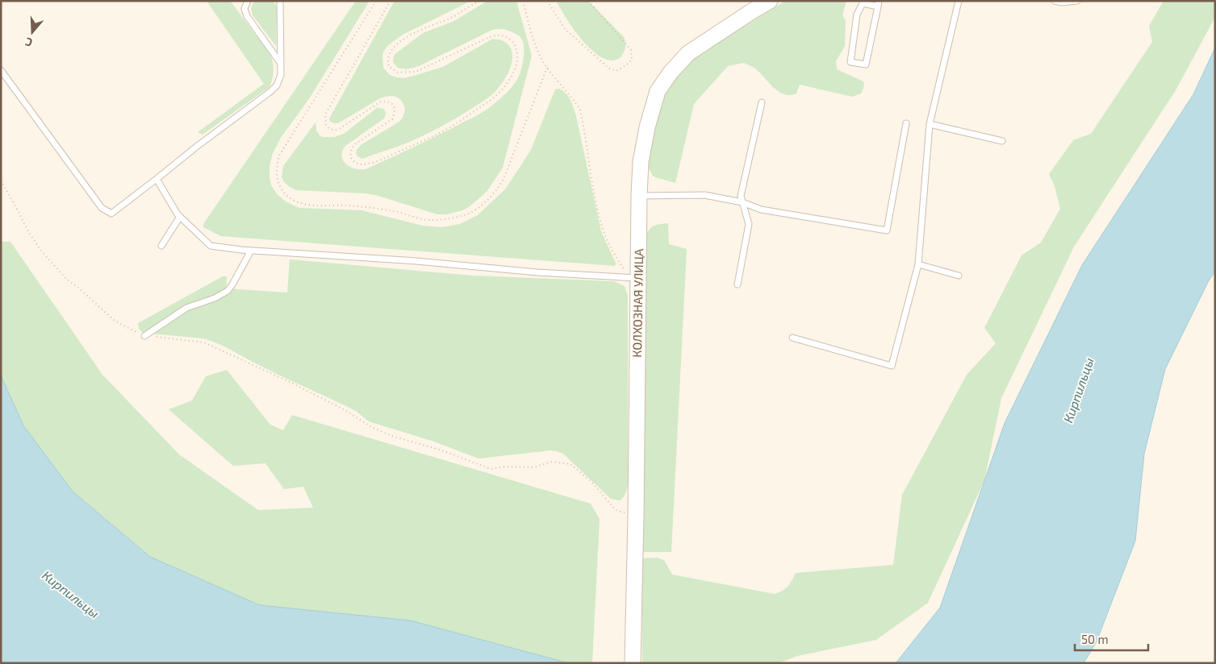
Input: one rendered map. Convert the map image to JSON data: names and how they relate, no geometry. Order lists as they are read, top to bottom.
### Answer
{
  "streets": {
    "main road": ["КОЛХОЗНАЯ УЛИЦА"]
  },
  "water": ["Кирпильцы"],
  "scale_bar": "50 m",
  "north": "bottom"
}
